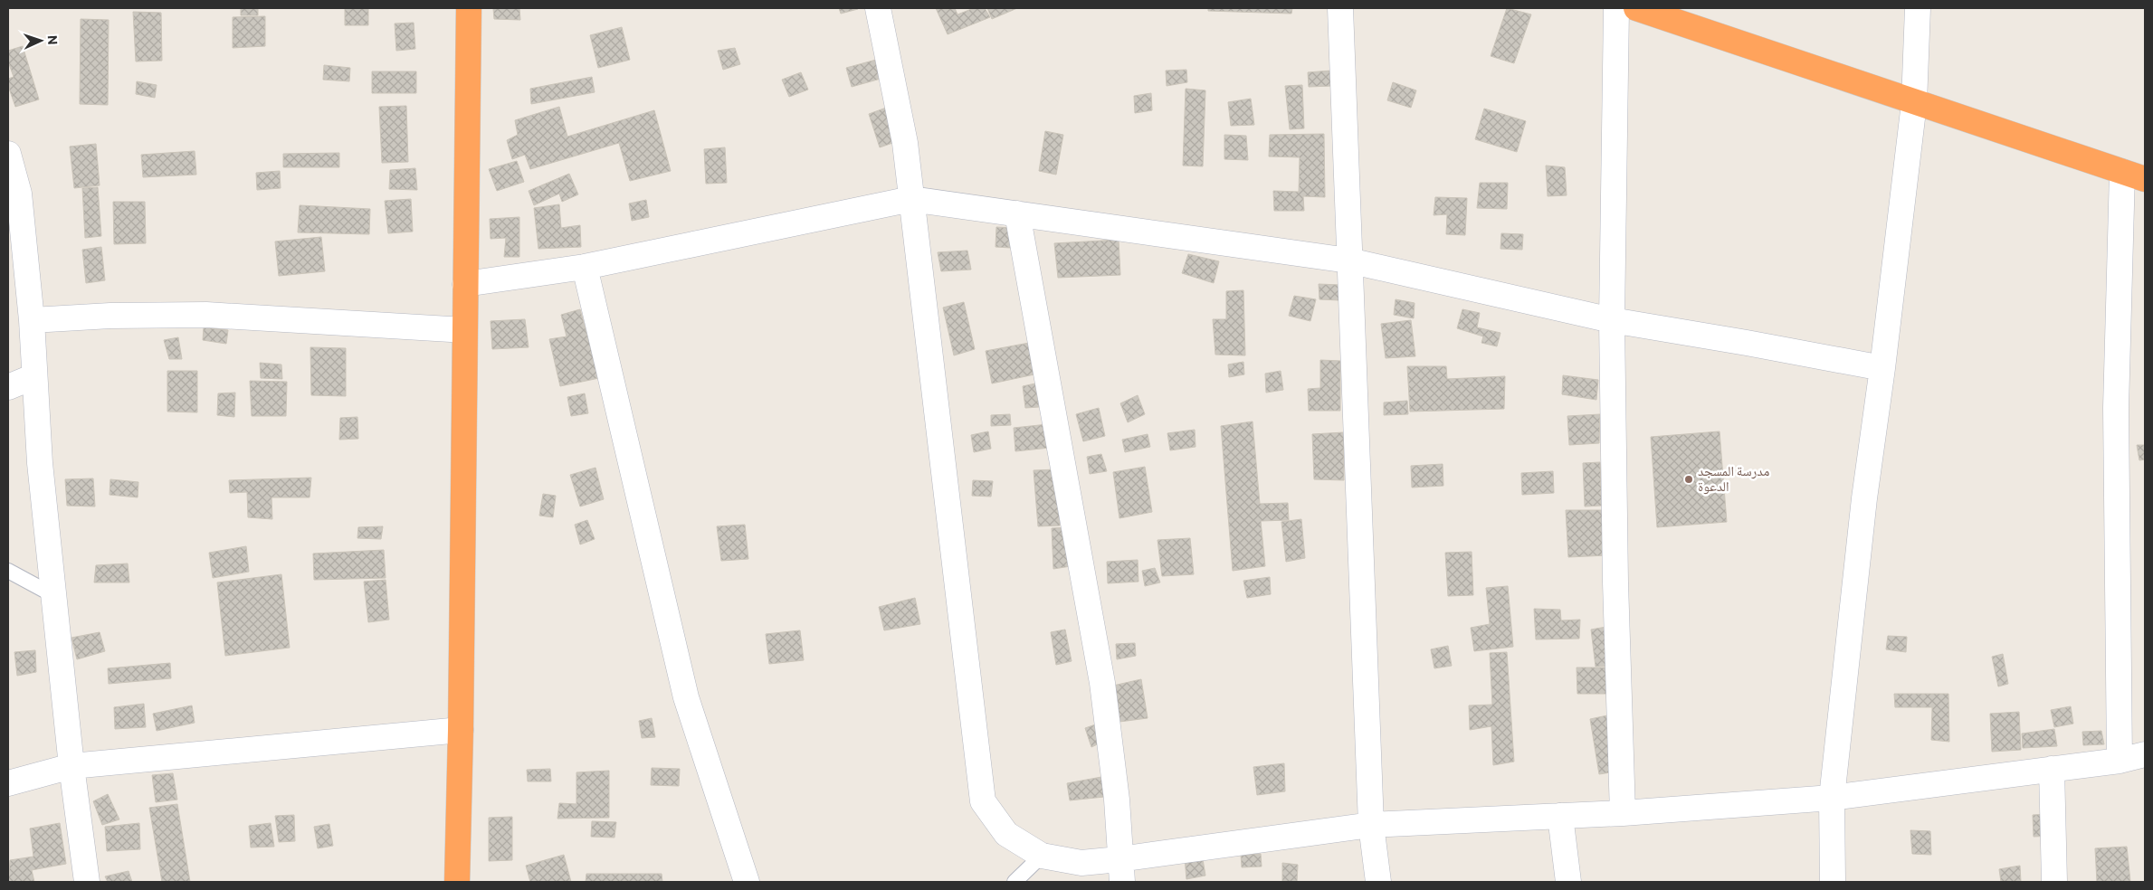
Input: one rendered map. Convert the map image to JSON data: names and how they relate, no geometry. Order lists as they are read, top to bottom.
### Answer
{
  "places": ["مدرسة المسجد الدعوة"],
  "north": "right"
}
